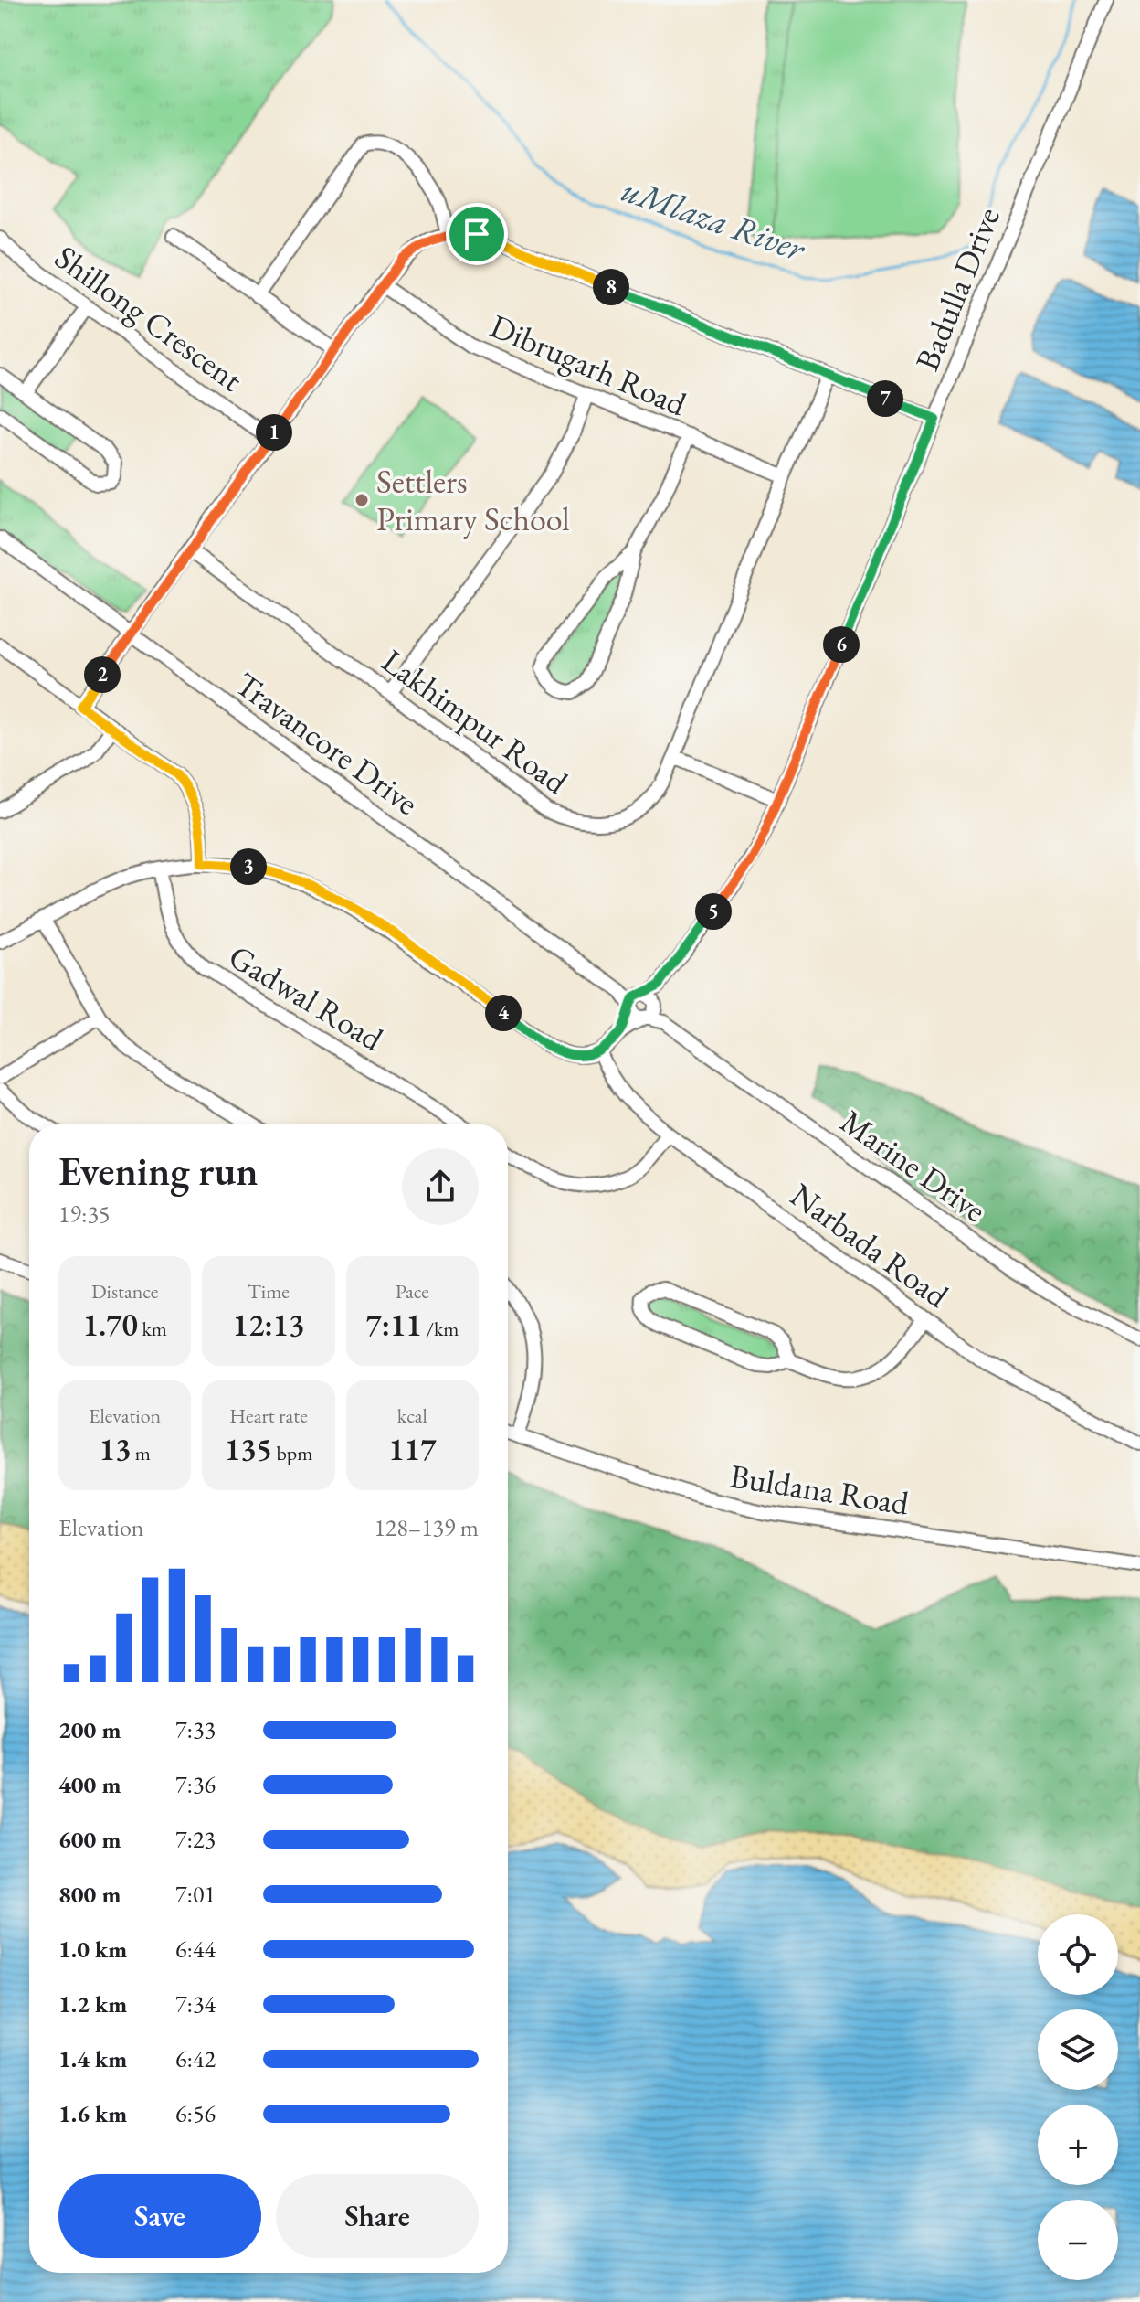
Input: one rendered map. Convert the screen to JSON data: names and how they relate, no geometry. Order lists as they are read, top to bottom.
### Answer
{
  "streets": {
    "street": [
      "Badulla Drive",
      "Shillong Crescent",
      "Dibrugarh Road",
      "Lakhimpur Road",
      "Travancore Drive",
      "Gadwal Road",
      "Marine Drive",
      "Narbada Road",
      "Buldana Road"
    ]
  },
  "crossings": [
    ["Badulla Drive", "Travancore Drive"],
    ["Badulla Drive", "Marine Drive"],
    ["Badulla Drive", "Narbada Road"],
    ["Dibrugarh Road", "Lakhimpur Road"],
    ["Travancore Drive", "Marine Drive"]
  ],
  "water": ["uMlaza River"],
  "places": ["Settlers Primary School"],
  "page": {
    "pins": [
      "8",
      "7",
      "1",
      "6",
      "2",
      "3",
      "5",
      "4"
    ],
    "heading": ["Evening run", "19:35"],
    "stats": [
      ["Distance", "1.70 km"],
      ["Time", "12:13"],
      ["Pace", "7:11 /km"],
      ["Elevation", "13 m"],
      ["Heart rate", "135 bpm"],
      ["kcal", "117"]
    ],
    "chart": ["Elevation", "128–139 m"],
    "list": [
      {
        "name": "200 m",
        "note": "7:33"
      },
      {
        "name": "400 m",
        "note": "7:36"
      },
      {
        "name": "600 m",
        "note": "7:23"
      },
      {
        "name": "800 m",
        "note": "7:01"
      },
      {
        "name": "1.0 km",
        "note": "6:44"
      },
      {
        "name": "1.2 km",
        "note": "7:34"
      },
      {
        "name": "1.4 km",
        "note": "6:42"
      },
      {
        "name": "1.6 km",
        "note": "6:56"
      }
    ],
    "map_buttons": ["+", "−"],
    "buttons": ["Save", "Share"]
  }
}
